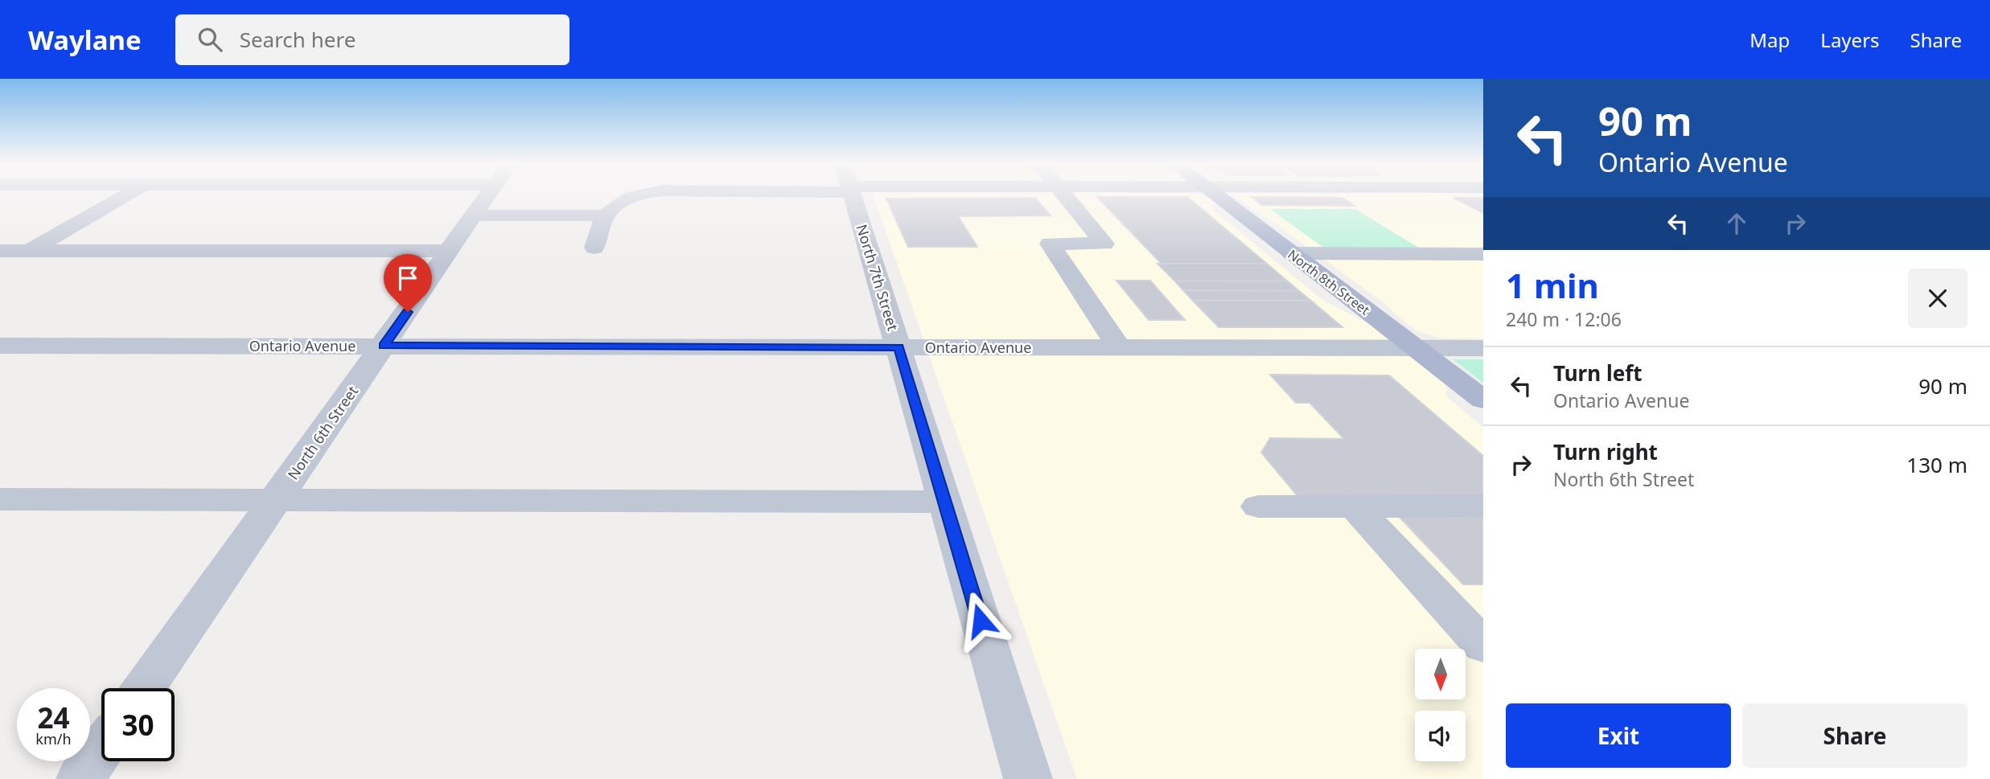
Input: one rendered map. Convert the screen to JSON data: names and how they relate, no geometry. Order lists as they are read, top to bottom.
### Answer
{
  "streets": {
    "main road": ["North 8th Street"],
    "street": ["North 7th Street", "Ontario Avenue", "North 6th Street"]
  },
  "crossings": [
    ["North 7th Street", "Ontario Avenue"],
    ["North 8th Street", "Ontario Avenue"],
    ["Ontario Avenue", "North 6th Street"]
  ],
  "north": "bottom",
  "page": {
    "header": "Waylane",
    "search": "Search here",
    "nav": ["Map", "Layers", "Share"],
    "turn": ["90 m", "Ontario Avenue"],
    "heading": ["1 min", "240 m · 12:06"],
    "list": [
      {
        "name": "Turn left",
        "note": "Ontario Avenue",
        "value": "90 m"
      },
      {
        "name": "Turn right",
        "note": "North 6th Street",
        "value": "130 m"
      }
    ],
    "speed": "24 km/h",
    "limit": "30",
    "buttons": ["Exit", "Share"]
  }
}
